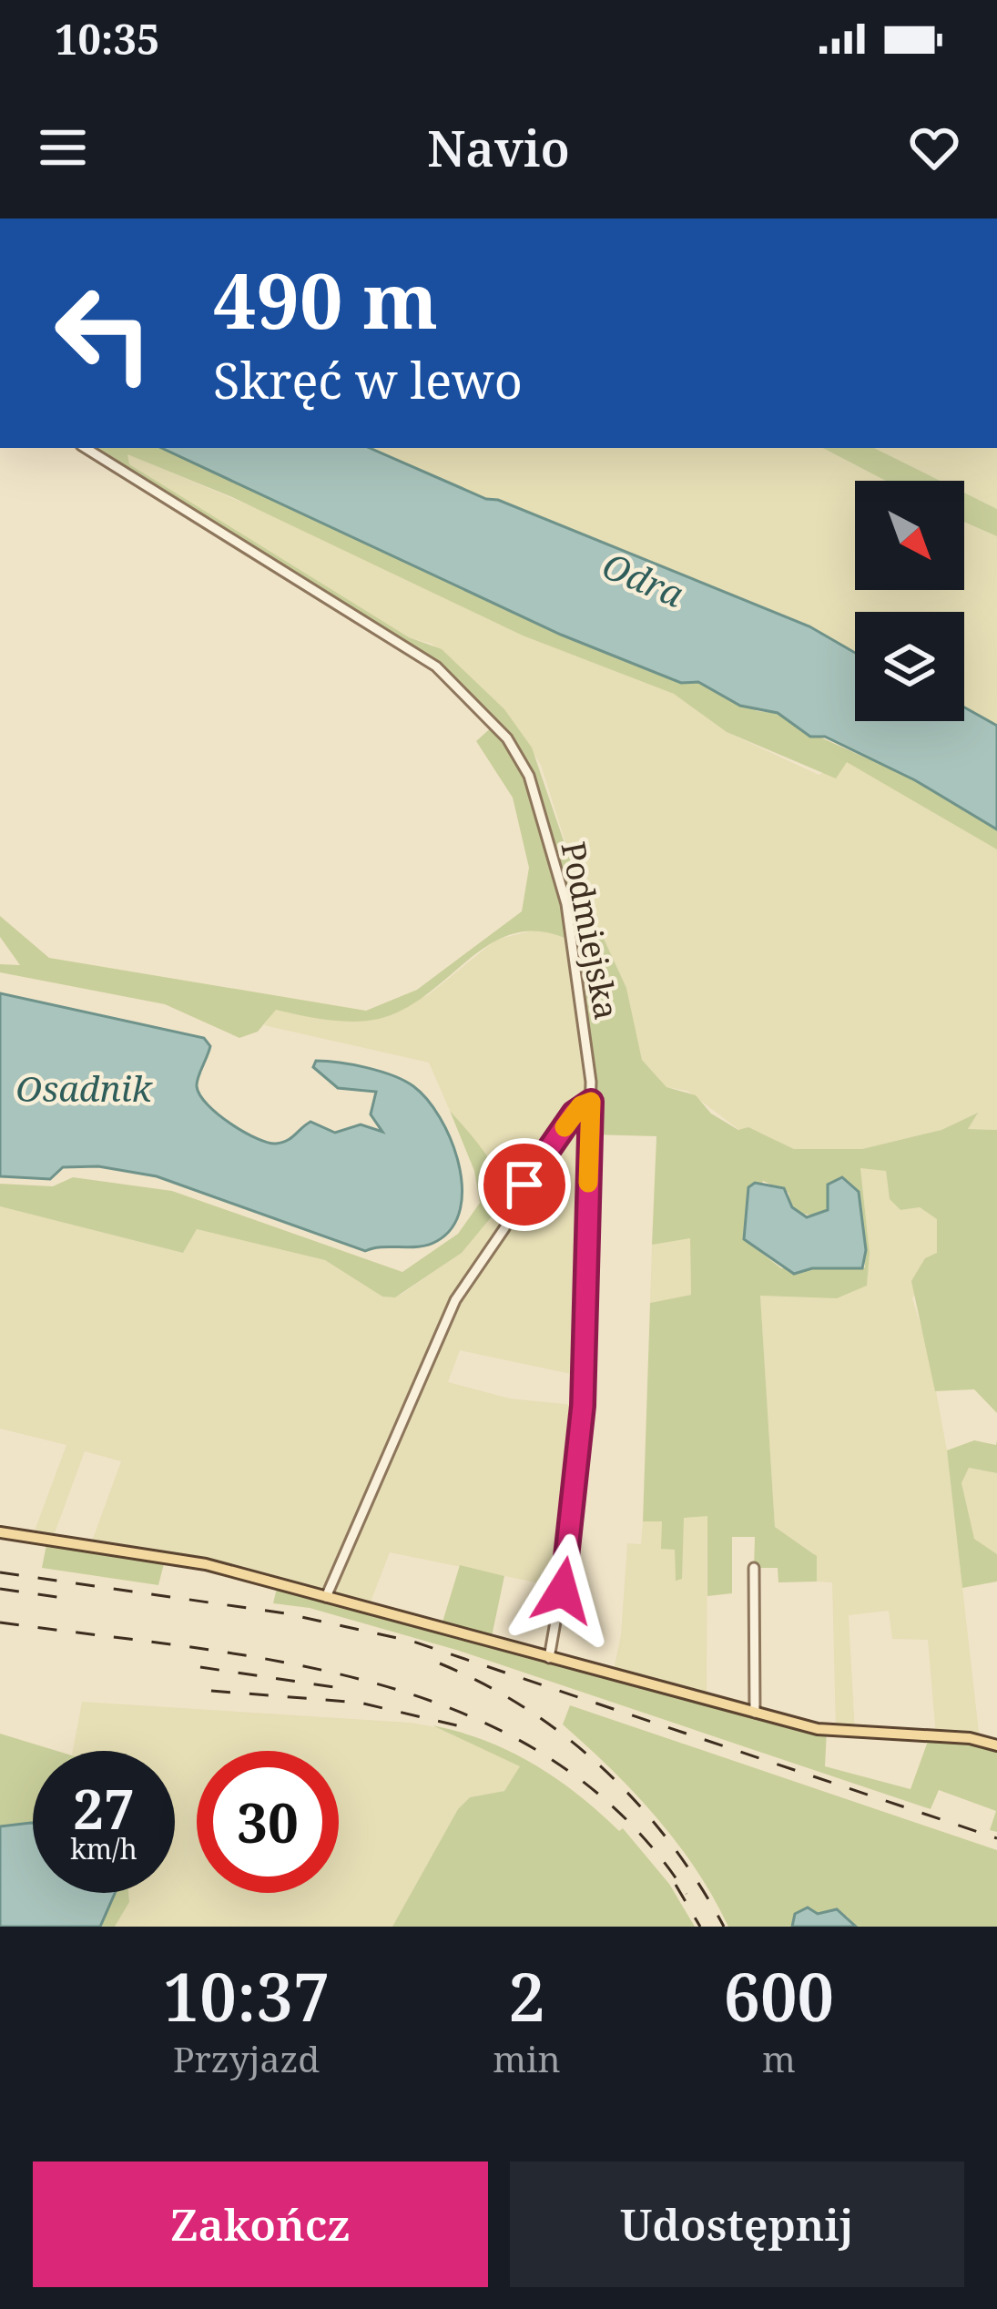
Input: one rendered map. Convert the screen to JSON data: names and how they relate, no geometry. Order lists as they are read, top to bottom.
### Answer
{
  "streets": {
    "street": ["Podmiejska"]
  },
  "water": ["Odra", "Osadnik"],
  "north": "bottom right",
  "page": {
    "status": "10:35",
    "header": "Navio",
    "turn": ["490 m", "Skręć w lewo"],
    "speed": "27 km/h",
    "limit": "30",
    "eta": [
      "10:37",
      "Przyjazd",
      "2",
      "min",
      "600",
      "m"
    ],
    "buttons": ["Zakończ", "Udostępnij"]
  }
}
